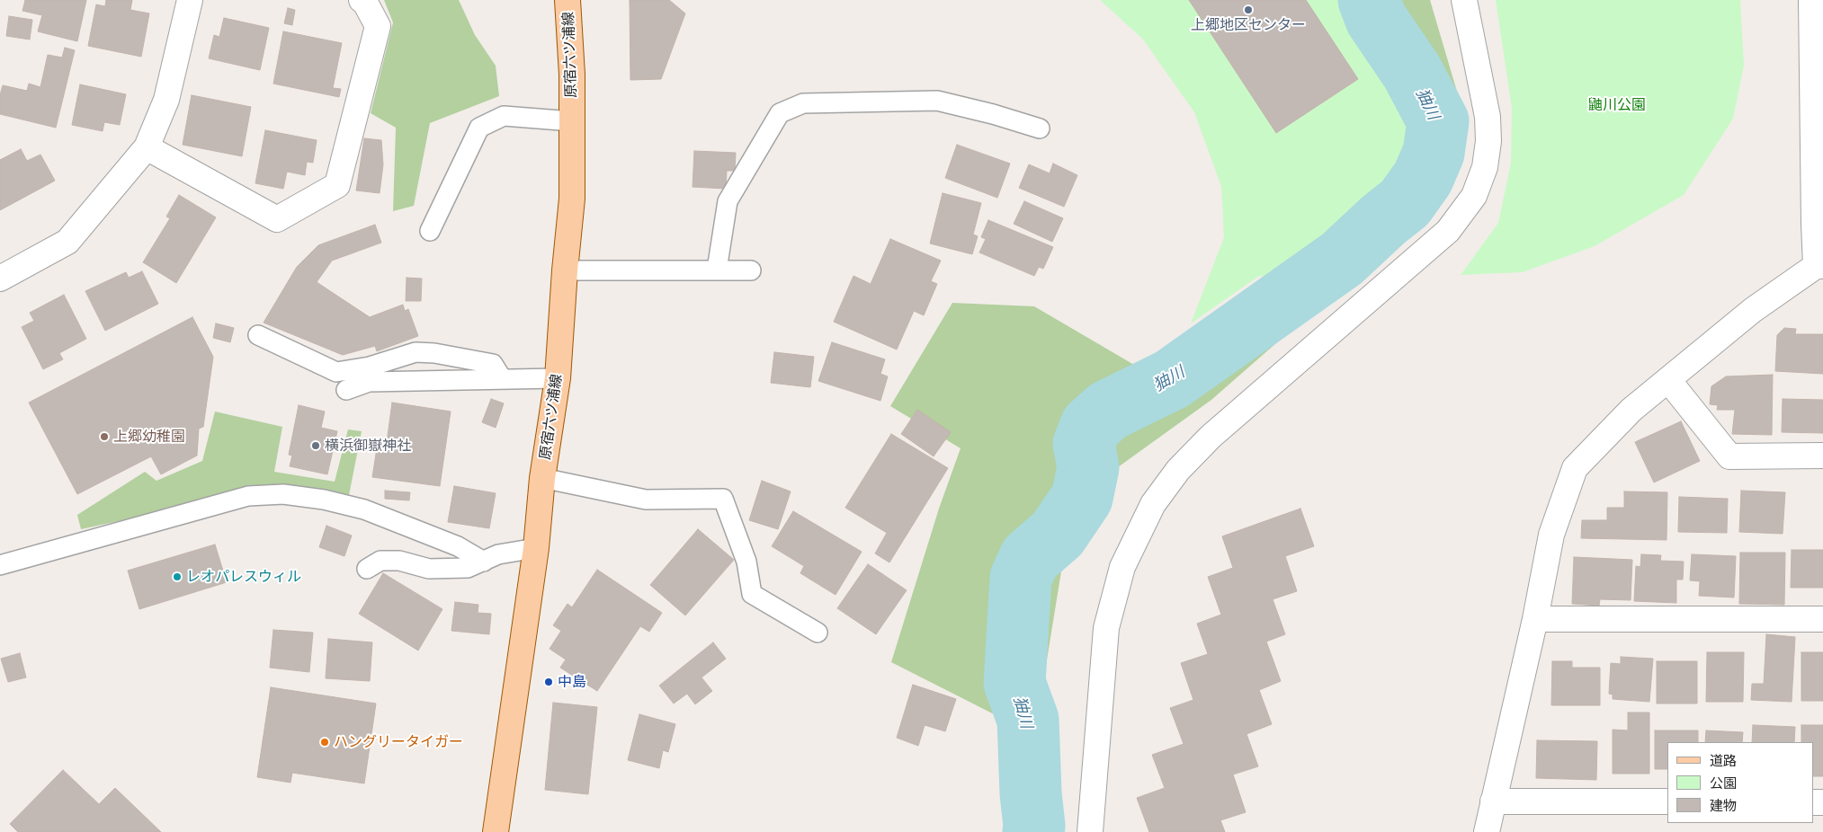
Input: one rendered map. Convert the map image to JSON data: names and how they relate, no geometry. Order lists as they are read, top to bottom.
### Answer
{
  "streets": {
    "main road": ["原宿六ツ浦線"]
  },
  "water": ["㹨川"],
  "parks": ["鼬川公園"],
  "places": [
    "上郷地区センター",
    "上郷幼稚園",
    "横浜御嶽神社",
    "レオパレスウィル",
    "中島",
    "ハングリータイガー"
  ],
  "legend": ["道路", "公園", "建物"]
}
